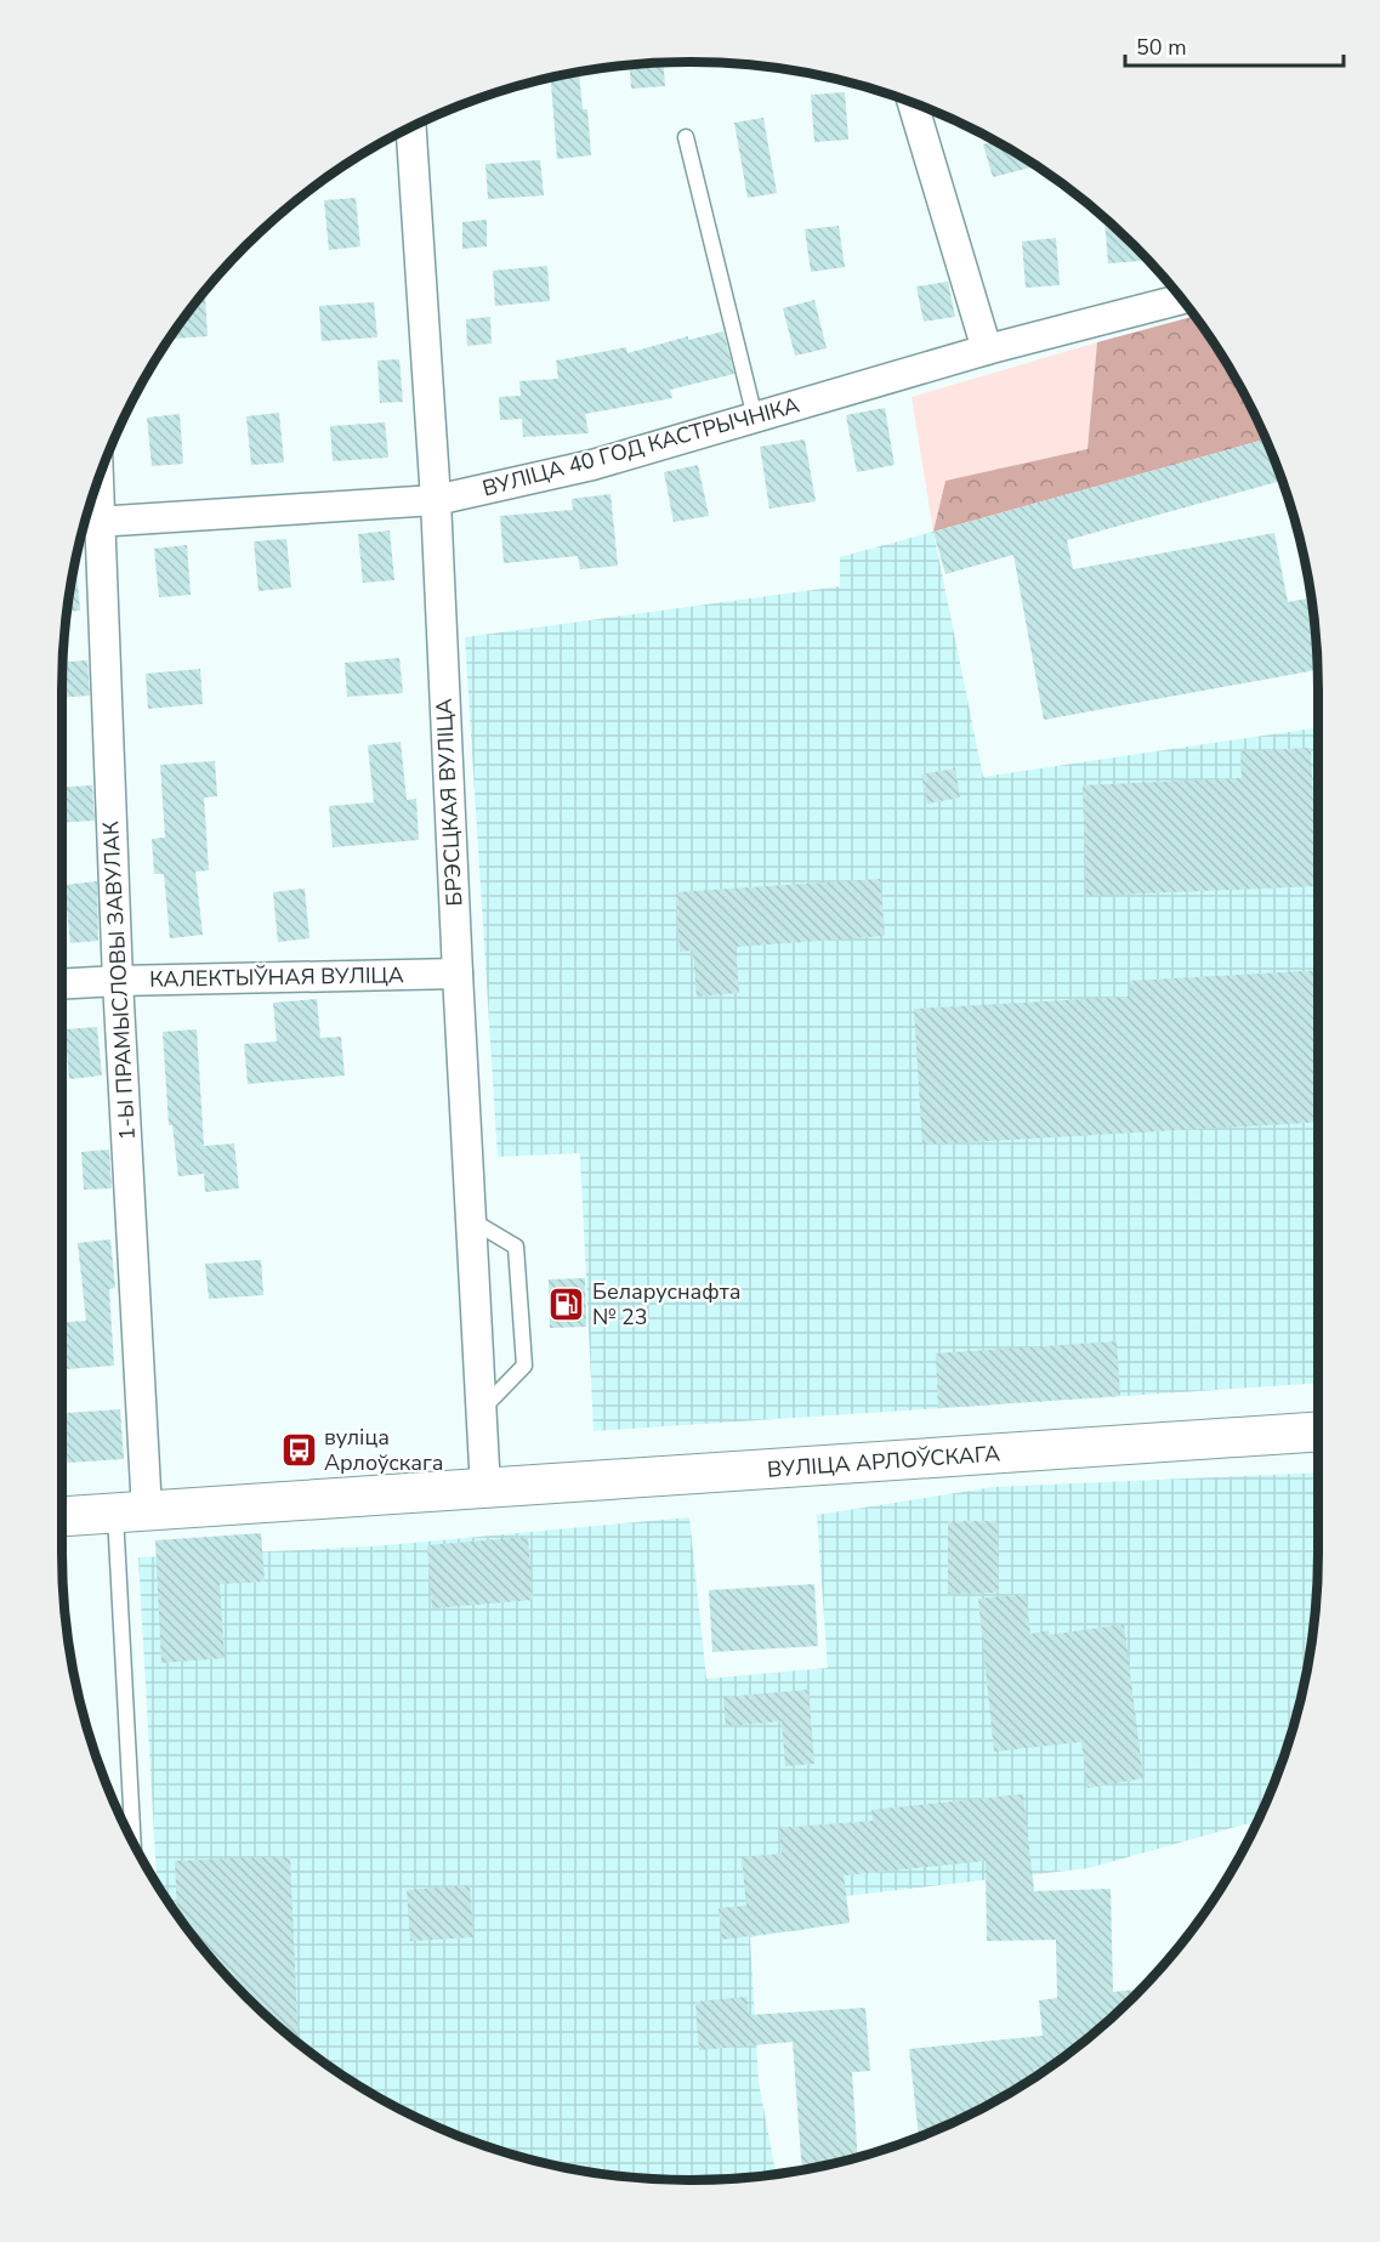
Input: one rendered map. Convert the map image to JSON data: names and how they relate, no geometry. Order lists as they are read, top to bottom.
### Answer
{
  "streets": {
    "street": [
      "ВУЛІЦА 40 ГОД КАСТРЫЧНІКА",
      "БРЭСЦКАЯ ВУЛІЦА",
      "КАЛЕКТЫЎНАЯ ВУЛІЦА",
      "1-Ы ПРАМЫСЛОВЫ ЗАВУЛАК",
      "ВУЛІЦА АРЛОЎСКАГА"
    ]
  },
  "crossings": [
    ["ВУЛІЦА 40 ГОД КАСТРЫЧНІКА", "БРЭСЦКАЯ ВУЛІЦА"],
    ["ВУЛІЦА 40 ГОД КАСТРЫЧНІКА", "1-Ы ПРАМЫСЛОВЫ ЗАВУЛАК"],
    ["БРЭСЦКАЯ ВУЛІЦА", "КАЛЕКТЫЎНАЯ ВУЛІЦА"],
    ["БРЭСЦКАЯ ВУЛІЦА", "ВУЛІЦА АРЛОЎСКАГА"],
    ["КАЛЕКТЫЎНАЯ ВУЛІЦА", "1-Ы ПРАМЫСЛОВЫ ЗАВУЛАК"],
    ["1-Ы ПРАМЫСЛОВЫ ЗАВУЛАК", "ВУЛІЦА АРЛОЎСКАГА"]
  ],
  "places": {
    "fuel station": ["Беларуснафта № 23"],
    "bus stop": ["вуліца Арлоўскага"]
  },
  "scale_bar": "50 m"
}
